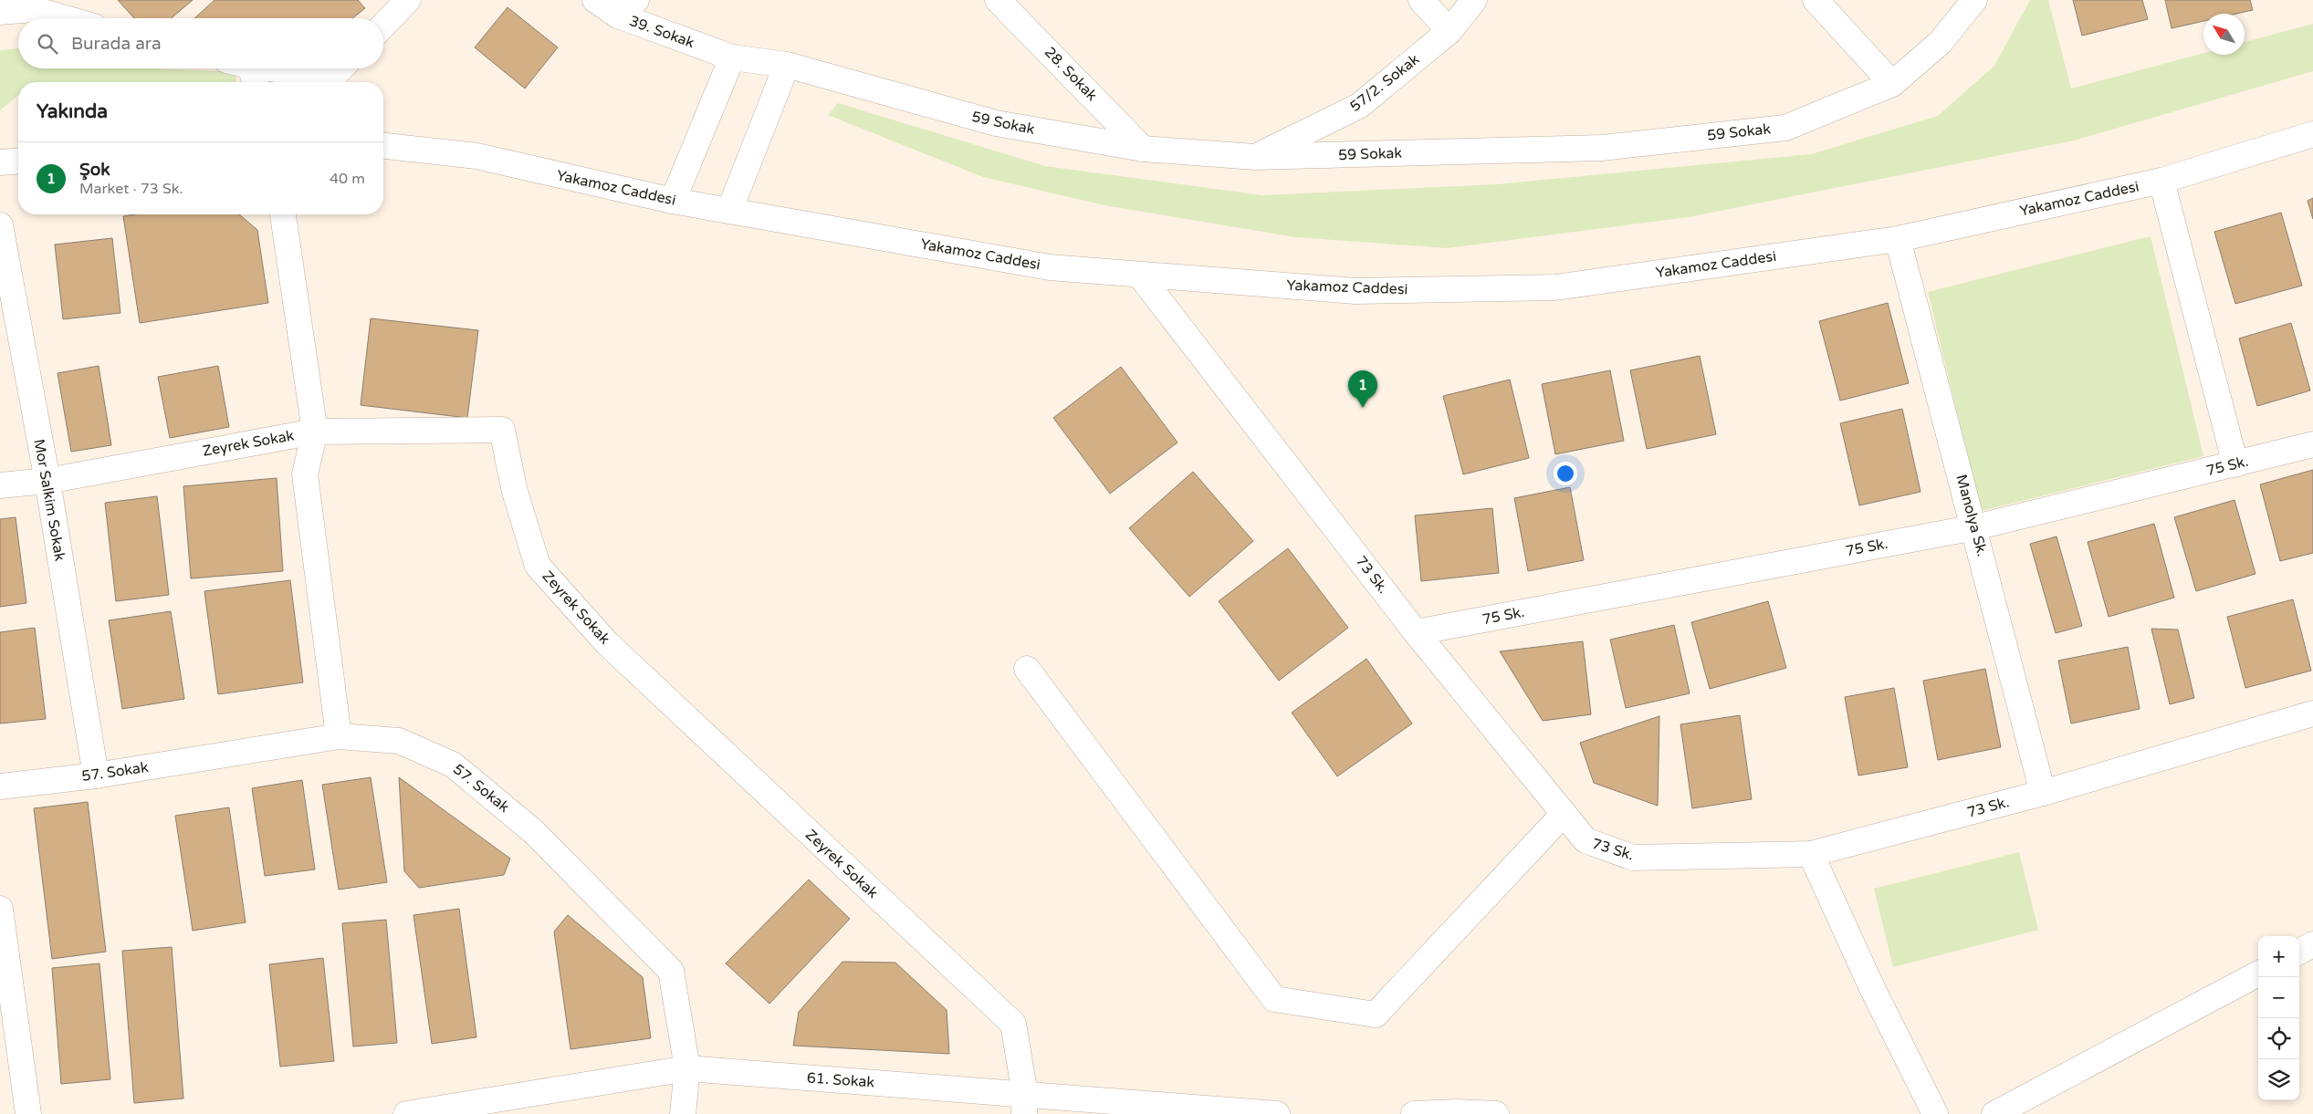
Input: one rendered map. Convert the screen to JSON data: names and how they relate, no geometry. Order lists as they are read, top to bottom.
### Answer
{
  "streets": {
    "street": [
      "39. Sokak",
      "28. Sokak",
      "57/2. Sokak",
      "59 Sokak",
      "Yakamoz Caddesi",
      "Zeyrek Sokak",
      "75 Sk.",
      "Mor Salkim Sokak",
      "Manolya Sk.",
      "73 Sk.",
      "57. Sokak",
      "61. Sokak"
    ]
  },
  "crossings": [
    ["39. Sokak", "59 Sokak"],
    ["28. Sokak", "59 Sokak"],
    ["57/2. Sokak", "59 Sokak"],
    ["Yakamoz Caddesi", "Manolya Sk."],
    ["Yakamoz Caddesi", "73 Sk."],
    ["Zeyrek Sokak", "Mor Salkim Sokak"],
    ["Zeyrek Sokak", "61. Sokak"],
    ["75 Sk.", "Manolya Sk."],
    ["75 Sk.", "73 Sk."],
    ["Mor Salkim Sokak", "57. Sokak"],
    ["Manolya Sk.", "73 Sk."],
    ["57. Sokak", "61. Sokak"]
  ],
  "north": "top left",
  "page": {
    "search": "Burada ara",
    "heading": "Yakında",
    "list": [
      {
        "mark": "1",
        "name": "Şok",
        "note": "Market · 73 Sk.",
        "value": "40 m"
      }
    ],
    "pins": "1",
    "map_buttons": ["+", "−"]
  }
}
